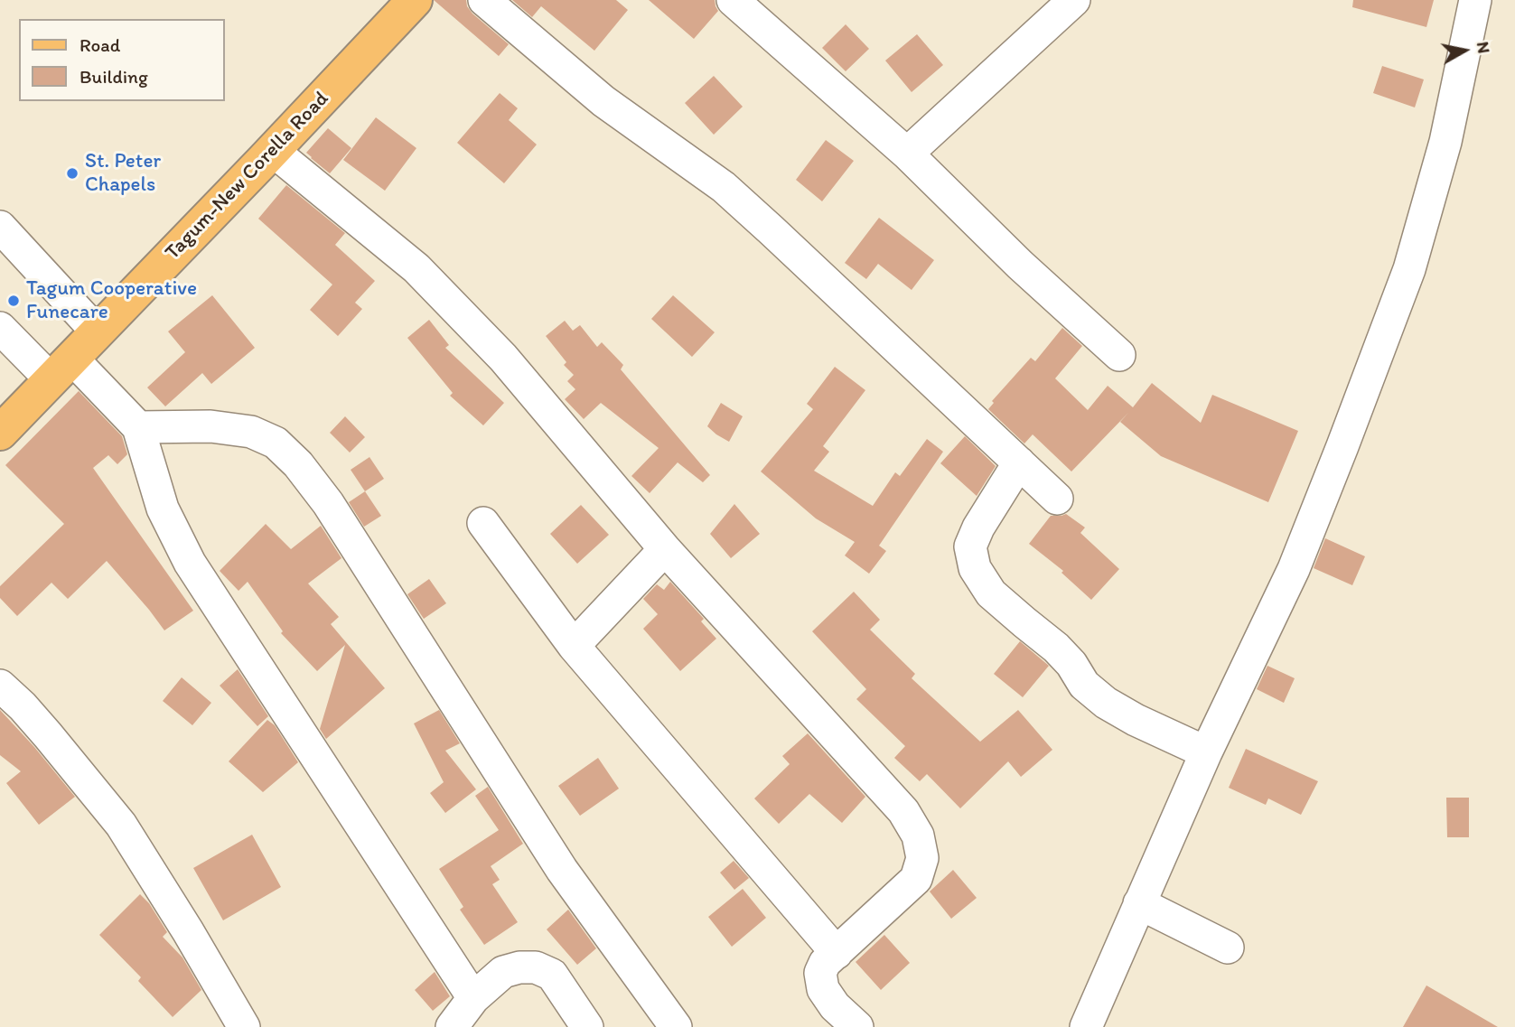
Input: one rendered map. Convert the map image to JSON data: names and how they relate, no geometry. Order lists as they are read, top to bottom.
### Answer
{
  "streets": {
    "main road": ["Tagum-New Corella Road"]
  },
  "places": ["St. Peter Chapels", "Tagum Cooperative Funecare"],
  "legend": ["Road", "Building"],
  "north": "right"
}
